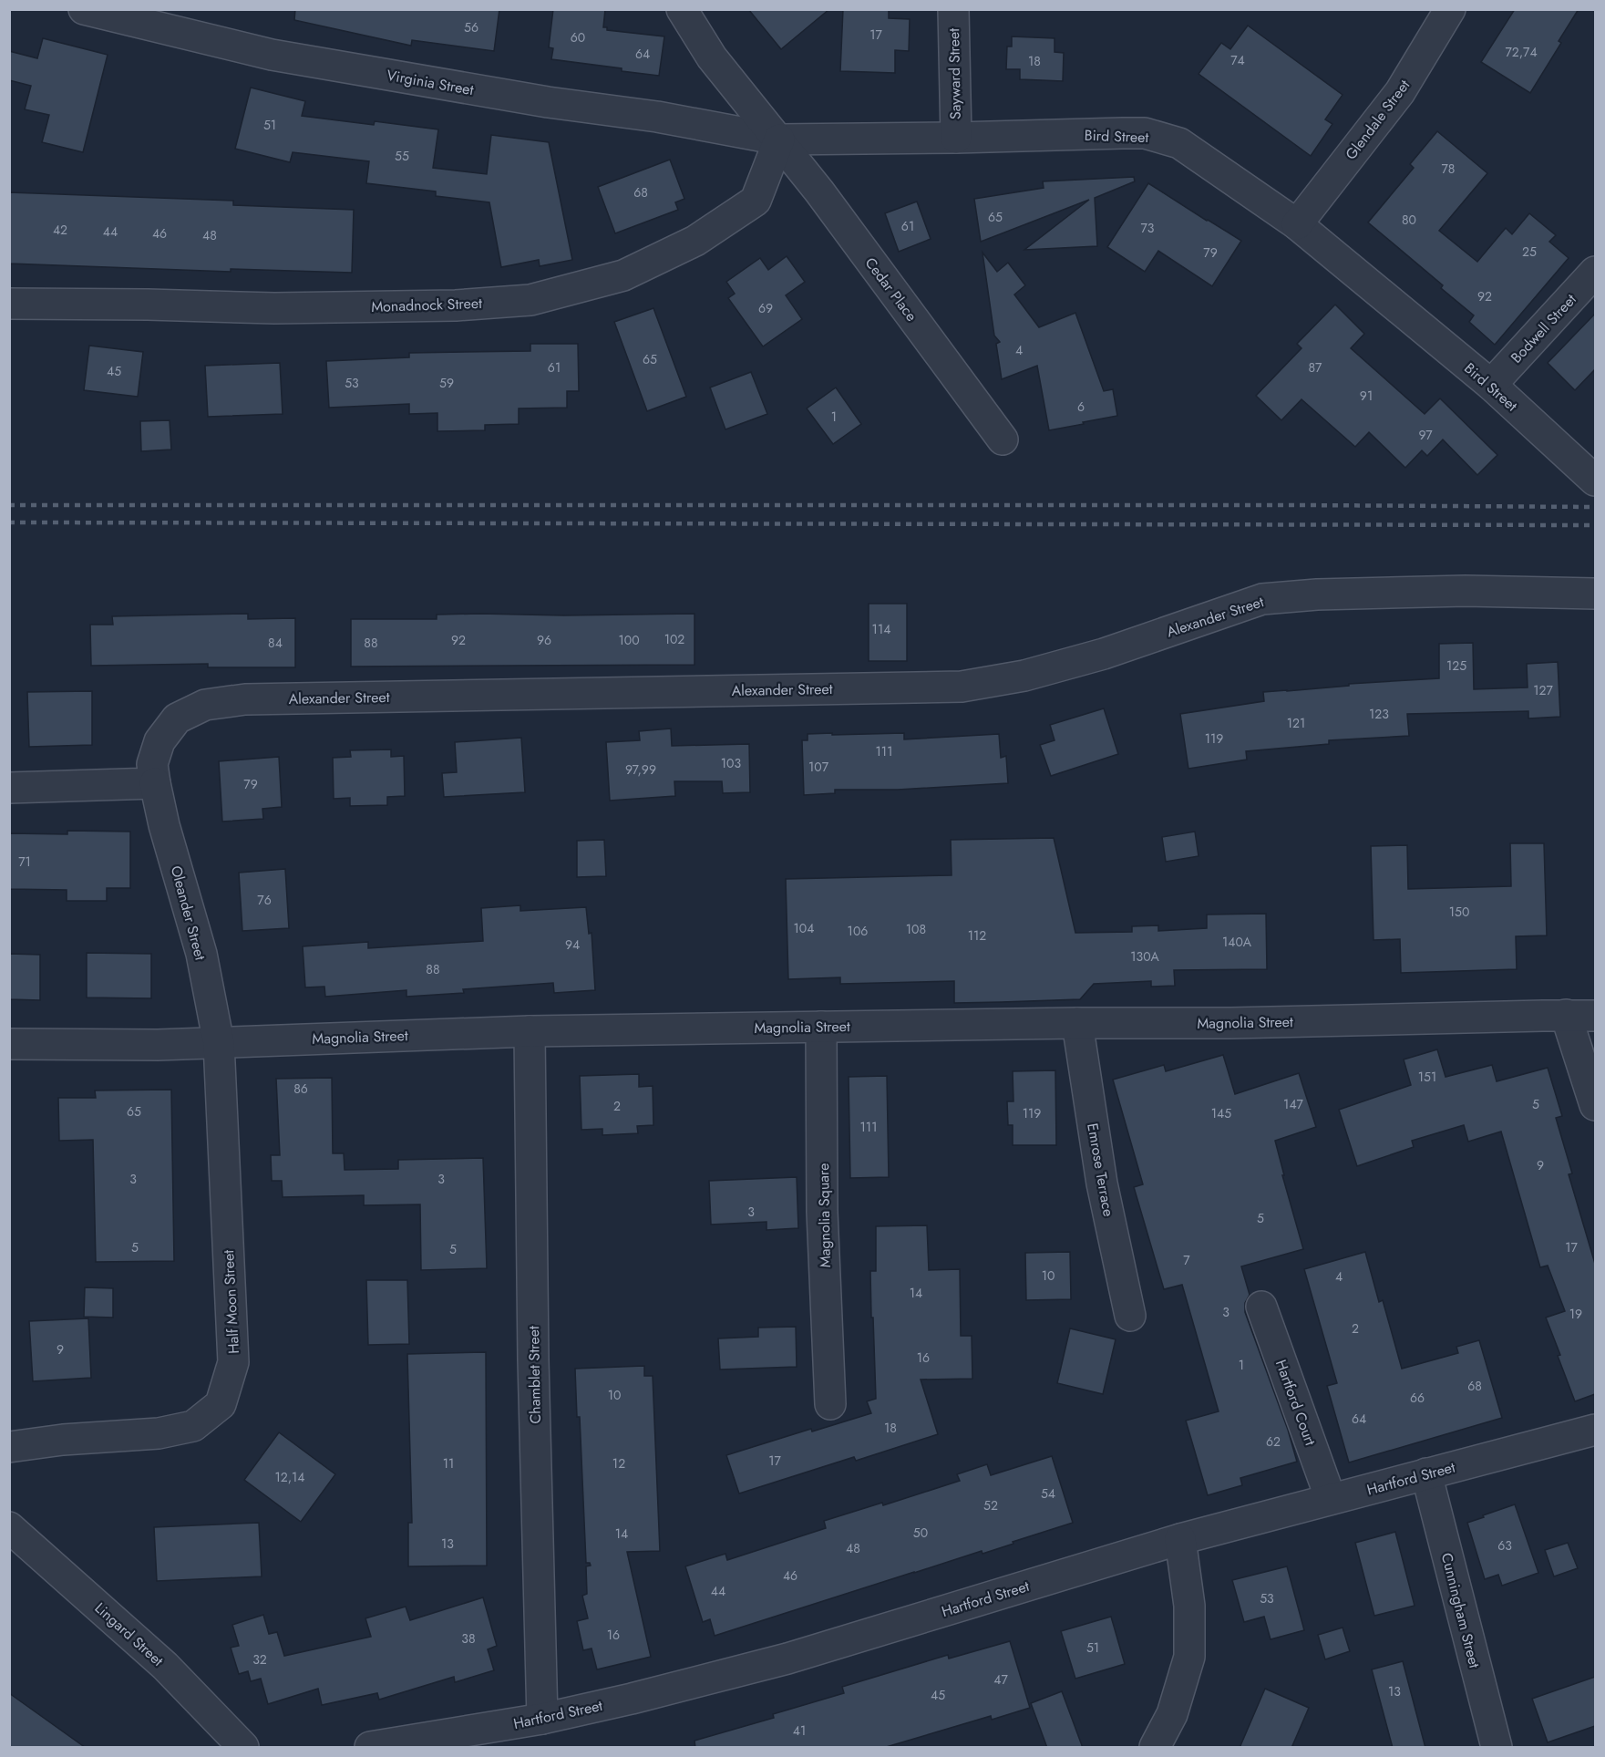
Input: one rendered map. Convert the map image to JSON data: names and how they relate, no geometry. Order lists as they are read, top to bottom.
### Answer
{
  "streets": {
    "street": [
      "Sayward Street",
      "Virginia Street",
      "Glendale Street",
      "Bird Street",
      "Cedar Place",
      "Monadnock Street",
      "Bodwell Street",
      "Alexander Street",
      "Oleander Street",
      "Magnolia Street",
      "Emrose Terrace",
      "Magnolia Square",
      "Half Moon Street",
      "Chamblet Street",
      "Hartford Court",
      "Hartford Street",
      "Cunningham Street",
      "Lingard Street"
    ]
  },
  "crossings": [
    ["Sayward Street", "Bird Street"],
    ["Virginia Street", "Bird Street"],
    ["Virginia Street", "Cedar Place"],
    ["Virginia Street", "Monadnock Street"],
    ["Glendale Street", "Bird Street"],
    ["Bird Street", "Cedar Place"],
    ["Bird Street", "Monadnock Street"],
    ["Bird Street", "Bodwell Street"],
    ["Cedar Place", "Monadnock Street"],
    ["Alexander Street", "Oleander Street"],
    ["Oleander Street", "Magnolia Street"],
    ["Oleander Street", "Half Moon Street"],
    ["Magnolia Street", "Emrose Terrace"],
    ["Magnolia Street", "Magnolia Square"],
    ["Magnolia Street", "Half Moon Street"],
    ["Magnolia Street", "Chamblet Street"],
    ["Chamblet Street", "Hartford Street"],
    ["Hartford Court", "Hartford Street"],
    ["Hartford Street", "Cunningham Street"]
  ],
  "house_numbers": [
    "56",
    "17",
    "60",
    "72,74",
    "64",
    "74",
    "18",
    "51",
    "55",
    "78",
    "68",
    "65",
    "80",
    "61",
    "73",
    "42",
    "44",
    "46",
    "48",
    "25",
    "79",
    "92",
    "69",
    "4",
    "65",
    "61",
    "87",
    "45",
    "53",
    "59",
    "91",
    "6",
    "1",
    "97",
    "114",
    "102",
    "92",
    "96",
    "100",
    "84",
    "88",
    "125",
    "127",
    "123",
    "121",
    "119",
    "111",
    "103",
    "107",
    "97,99",
    "79",
    "71",
    "76",
    "150",
    "104",
    "108",
    "106",
    "112",
    "140A",
    "94",
    "130A",
    "88",
    "151",
    "86",
    "147",
    "5",
    "2",
    "65",
    "119",
    "145",
    "111",
    "9",
    "3",
    "3",
    "3",
    "5",
    "5",
    "17",
    "5",
    "7",
    "10",
    "4",
    "14",
    "3",
    "19",
    "2",
    "9",
    "16",
    "1",
    "68",
    "10",
    "66",
    "64",
    "18",
    "62",
    "17",
    "11",
    "12",
    "12,14",
    "54",
    "52",
    "50",
    "14",
    "13",
    "63",
    "48",
    "46",
    "44",
    "53",
    "16",
    "38",
    "51",
    "32",
    "47",
    "13",
    "45",
    "41"
  ]
}
